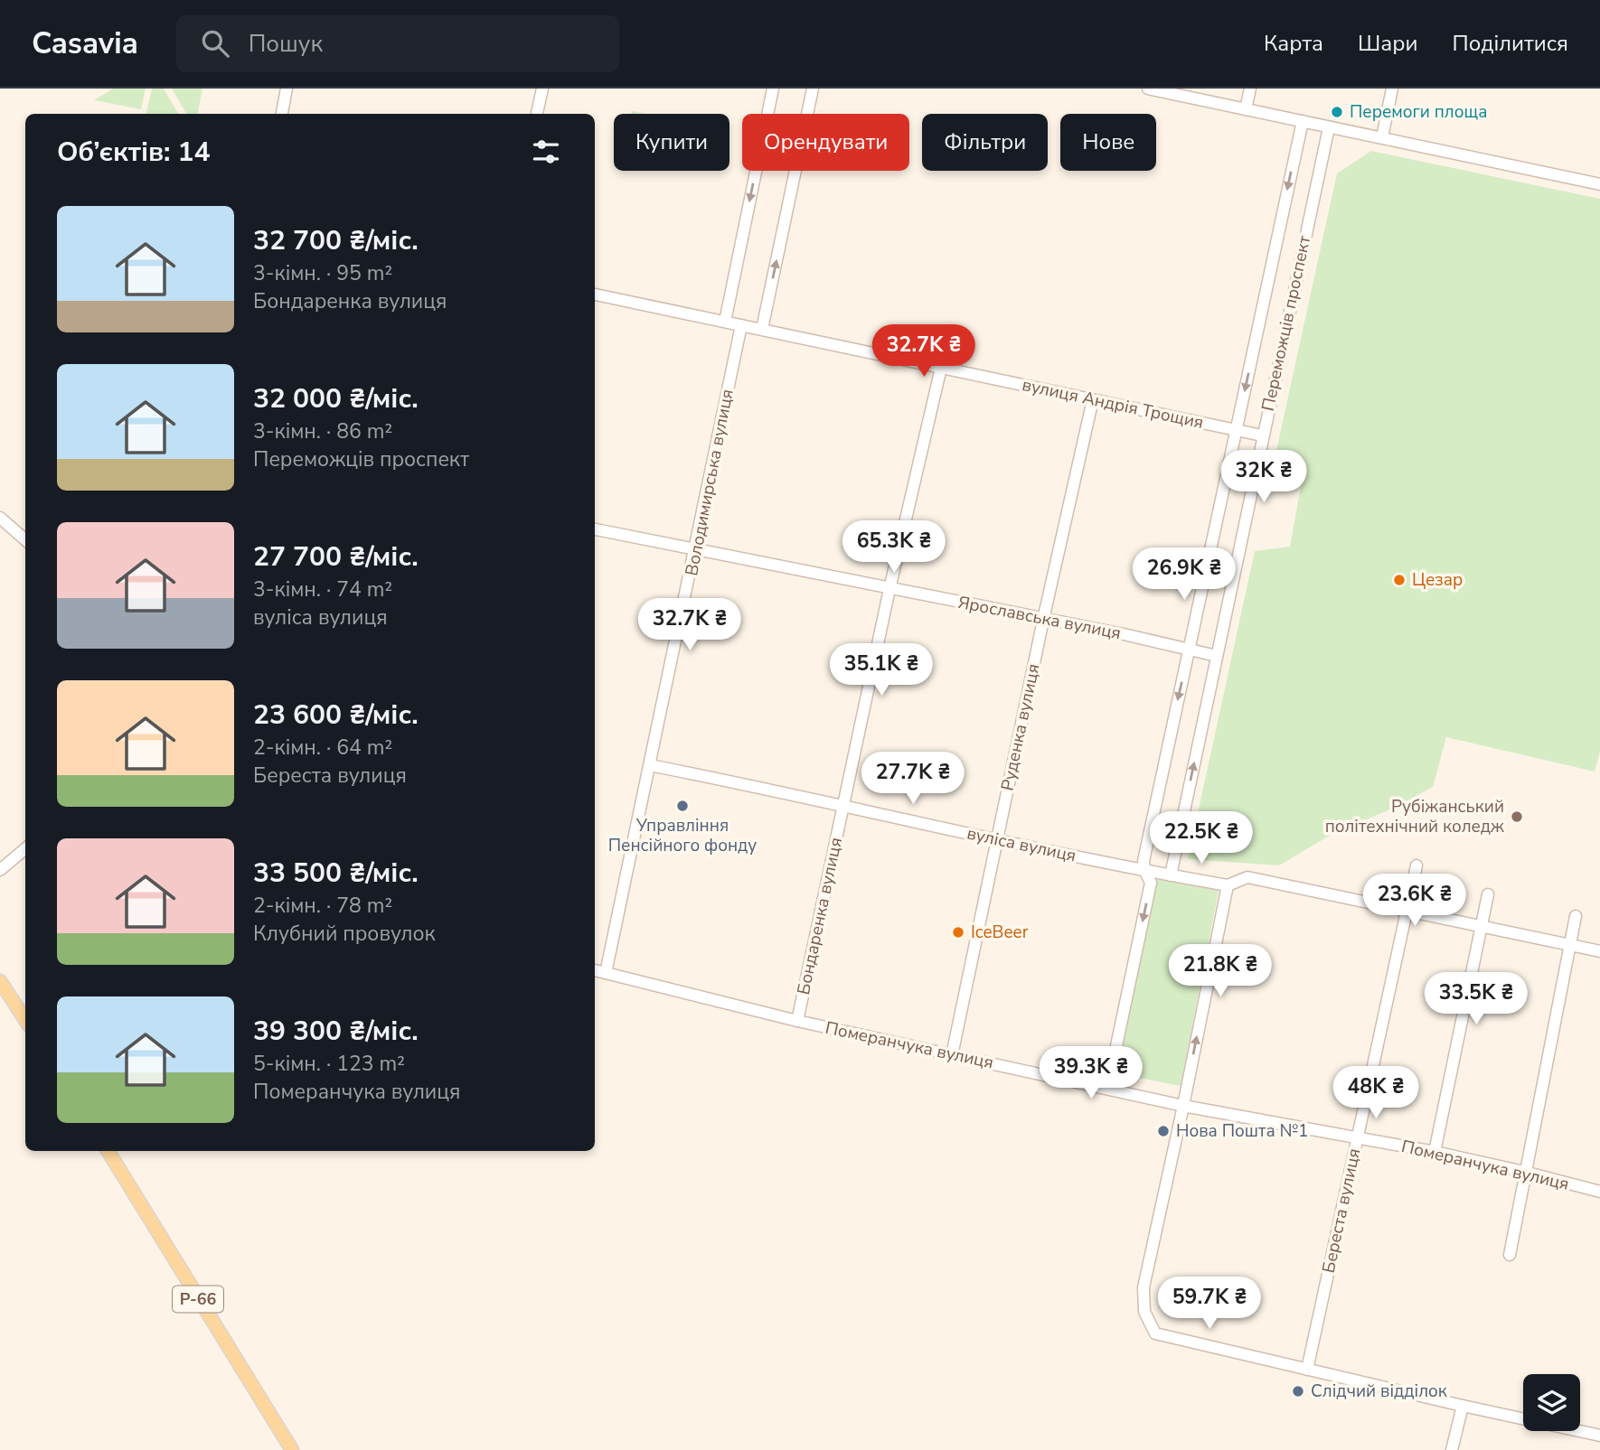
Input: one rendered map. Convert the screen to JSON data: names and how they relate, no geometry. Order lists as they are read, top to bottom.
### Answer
{
  "streets": {
    "main road": ["Р-66"],
    "street": [
      "Переможців проспект",
      "вулиця Андрія Трощия",
      "Володимирська вулиця",
      "Ярославська вулиця",
      "Руденка вулиця",
      "вуліса вулиця",
      "Бондаренка вулиця",
      "Померанчука вулиця",
      "Береста вулиця"
    ]
  },
  "crossings": [
    ["Переможців проспект", "вулиця Андрія Трощия"],
    ["Переможців проспект", "Ярославська вулиця"],
    ["Переможців проспект", "вуліса вулиця"],
    ["Переможців проспект", "Померанчука вулиця"],
    ["вулиця Андрія Трощия", "Володимирська вулиця"],
    ["вулиця Андрія Трощия", "Руденка вулиця"],
    ["вулиця Андрія Трощия", "Бондаренка вулиця"],
    ["Володимирська вулиця", "Ярославська вулиця"],
    ["Володимирська вулиця", "вуліса вулиця"],
    ["Володимирська вулиця", "Померанчука вулиця"],
    ["Ярославська вулиця", "Руденка вулиця"],
    ["Ярославська вулиця", "Бондаренка вулиця"],
    ["Руденка вулиця", "вуліса вулиця"],
    ["Руденка вулиця", "Померанчука вулиця"],
    ["вуліса вулиця", "Бондаренка вулиця"],
    ["Бондаренка вулиця", "Померанчука вулиця"],
    ["Померанчука вулиця", "Береста вулиця"]
  ],
  "places": [
    "Перемоги площа",
    "Цезар",
    "Управління Пенсійного фонду",
    "Рубіжанський політехнічний коледж",
    "IceBeer",
    "Нова Пошта №1",
    "Слідчий відділок"
  ],
  "page": {
    "header": "Casavia",
    "search": "Пошук",
    "nav": ["Карта", "Шари", "Поділитися"],
    "chip": [
      "Купити",
      "Орендувати",
      "Фільтри",
      "Нове"
    ],
    "heading": "Об’єктів: 14",
    "list": [
      {
        "name": "32 700 ₴/міс.",
        "note": "3-кімн. · 95 m² · Бондаренка вулиця"
      },
      {
        "name": "32 000 ₴/міс.",
        "note": "3-кімн. · 86 m² · Переможців проспект"
      },
      {
        "name": "27 700 ₴/міс.",
        "note": "3-кімн. · 74 m² · вуліса вулиця"
      },
      {
        "name": "23 600 ₴/міс.",
        "note": "2-кімн. · 64 m² · Береста вулиця"
      },
      {
        "name": "33 500 ₴/міс.",
        "note": "2-кімн. · 78 m² · Клубний провулок"
      },
      {
        "name": "39 300 ₴/міс.",
        "note": "5-кімн. · 123 m² · Померанчука вулиця"
      }
    ],
    "price": [
      "32.7K ₴",
      "32K ₴",
      "65.3K ₴",
      "26.9K ₴",
      "32.7K ₴",
      "35.1K ₴",
      "27.7K ₴",
      "22.5K ₴",
      "23.6K ₴",
      "21.8K ₴",
      "33.5K ₴",
      "39.3K ₴",
      "48K ₴",
      "59.7K ₴"
    ]
  }
}
